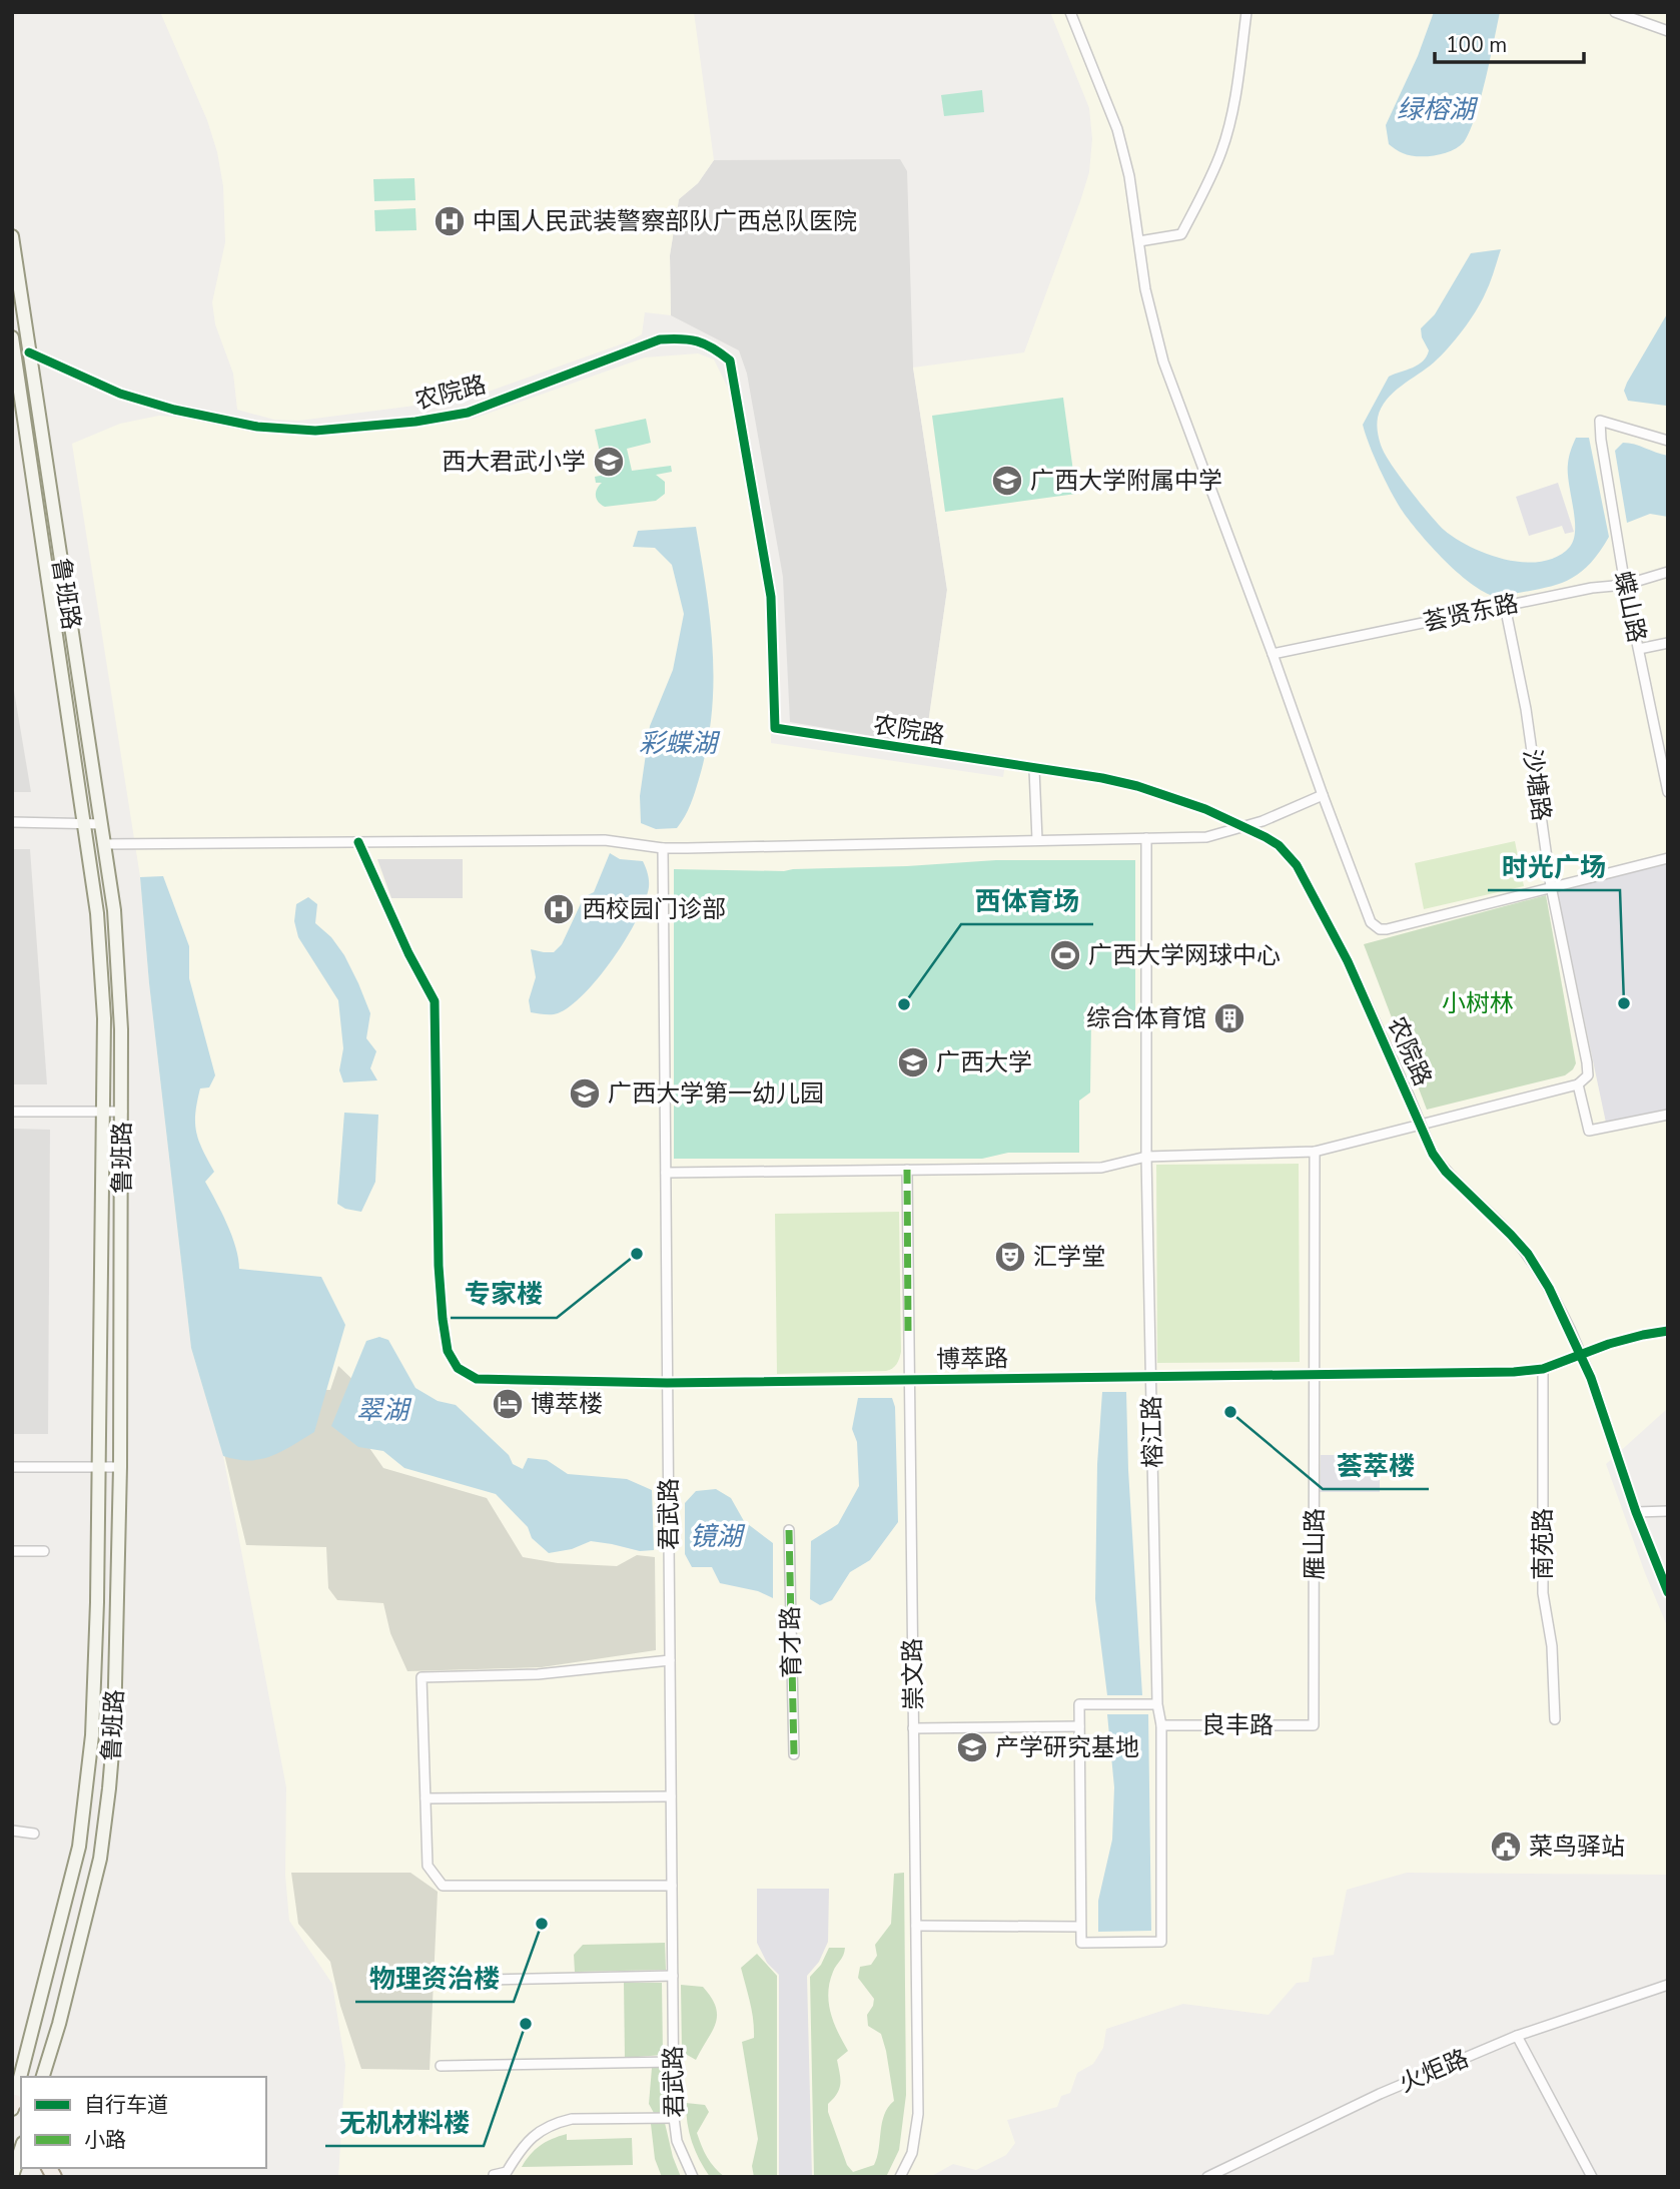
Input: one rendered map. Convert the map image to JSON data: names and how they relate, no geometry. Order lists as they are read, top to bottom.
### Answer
{
  "streets": {
    "main road": ["鲁班路"],
    "street": [
      "农院路",
      "蝶山路",
      "荟贤东路",
      "沙塘路",
      "博萃路",
      "榕江路",
      "君武路",
      "雁山路",
      "南苑路",
      "育才路",
      "崇文路",
      "良丰路",
      "火炬路"
    ]
  },
  "crossings": [
    ["农院路", "鲁班路"],
    ["蝶山路", "荟贤东路"],
    ["荟贤东路", "沙塘路"],
    ["博萃路", "榕江路"],
    ["博萃路", "君武路"],
    ["博萃路", "雁山路"],
    ["博萃路", "南苑路"],
    ["博萃路", "崇文路"],
    ["榕江路", "良丰路"],
    ["雁山路", "良丰路"]
  ],
  "water": [
    "绿榕湖",
    "彩蝶湖",
    "翠湖",
    "镜湖"
  ],
  "parks": ["小树林"],
  "places": {
    "hospital": ["中国人民武装警察部队广西总队医院", "西校园门诊部"],
    "school or university": [
      "西大君武小学",
      "广西大学附属中学",
      "广西大学",
      "广西大学第一幼儿园",
      "产学研究基地"
    ],
    "sports": ["广西大学网球中心"],
    "other": [
      "时光广场",
      "西体育场",
      "专家楼",
      "荟萃楼",
      "物理资治楼",
      "无机材料楼"
    ],
    "building": ["综合体育馆"],
    "theatre": ["汇学堂"],
    "hotel": ["博萃楼"],
    "public building": ["菜鸟驿站"]
  },
  "legend": ["自行车道", "小路"],
  "scale_bar": "100 m"
}
